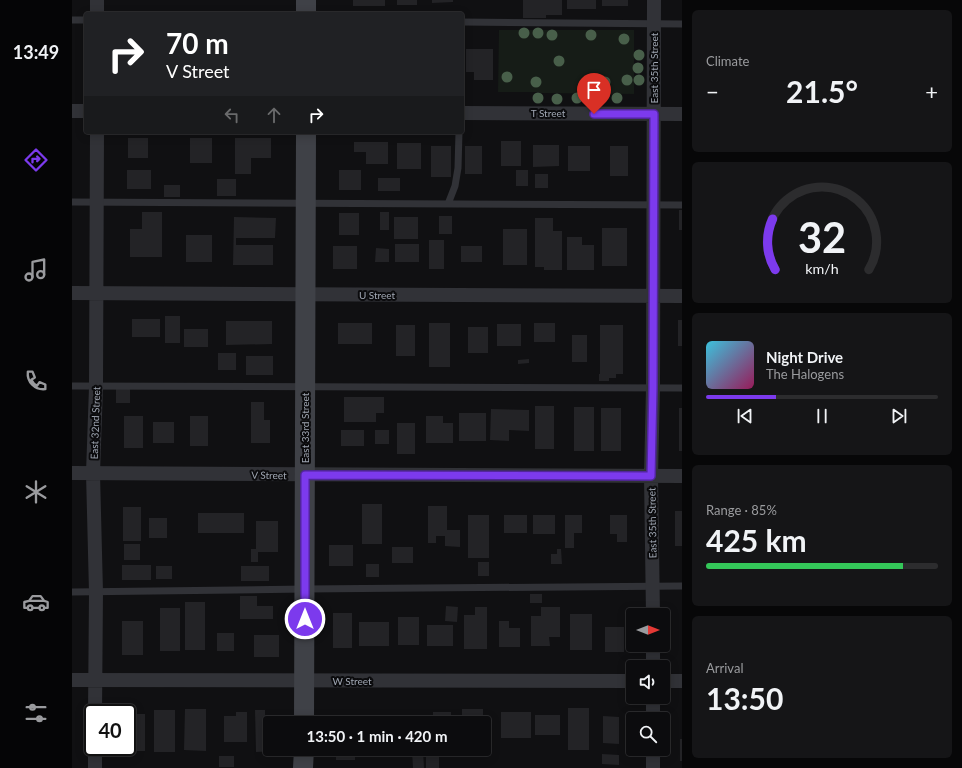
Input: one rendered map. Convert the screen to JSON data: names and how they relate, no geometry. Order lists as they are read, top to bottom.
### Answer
{
  "streets": {
    "street": [
      "East 35th Street",
      "T Street",
      "U Street",
      "East 32nd Street",
      "East 33rd Street",
      "V Street",
      "W Street"
    ]
  },
  "crossings": [
    ["East 35th Street", "T Street"],
    ["East 35th Street", "U Street"],
    ["East 35th Street", "V Street"],
    ["U Street", "East 32nd Street"],
    ["U Street", "East 33rd Street"],
    ["East 32nd Street", "V Street"],
    ["East 32nd Street", "W Street"],
    ["East 33rd Street", "V Street"],
    ["East 33rd Street", "W Street"]
  ],
  "north": "right",
  "page": {
    "tabs": "13:49",
    "tile": [
      "Climate",
      ["Range · 85%", "425 km"],
      ["Arrival", "13:50"]
    ],
    "turn": ["70 m", "V Street"],
    "heat": ["−", "21.5°", "+"],
    "song": ["Night Drive", "The Halogens"],
    "limit": "40",
    "trip": "13:50 · 1 min · 420 m",
    "gauge": ["32", "km/h"]
  }
}
